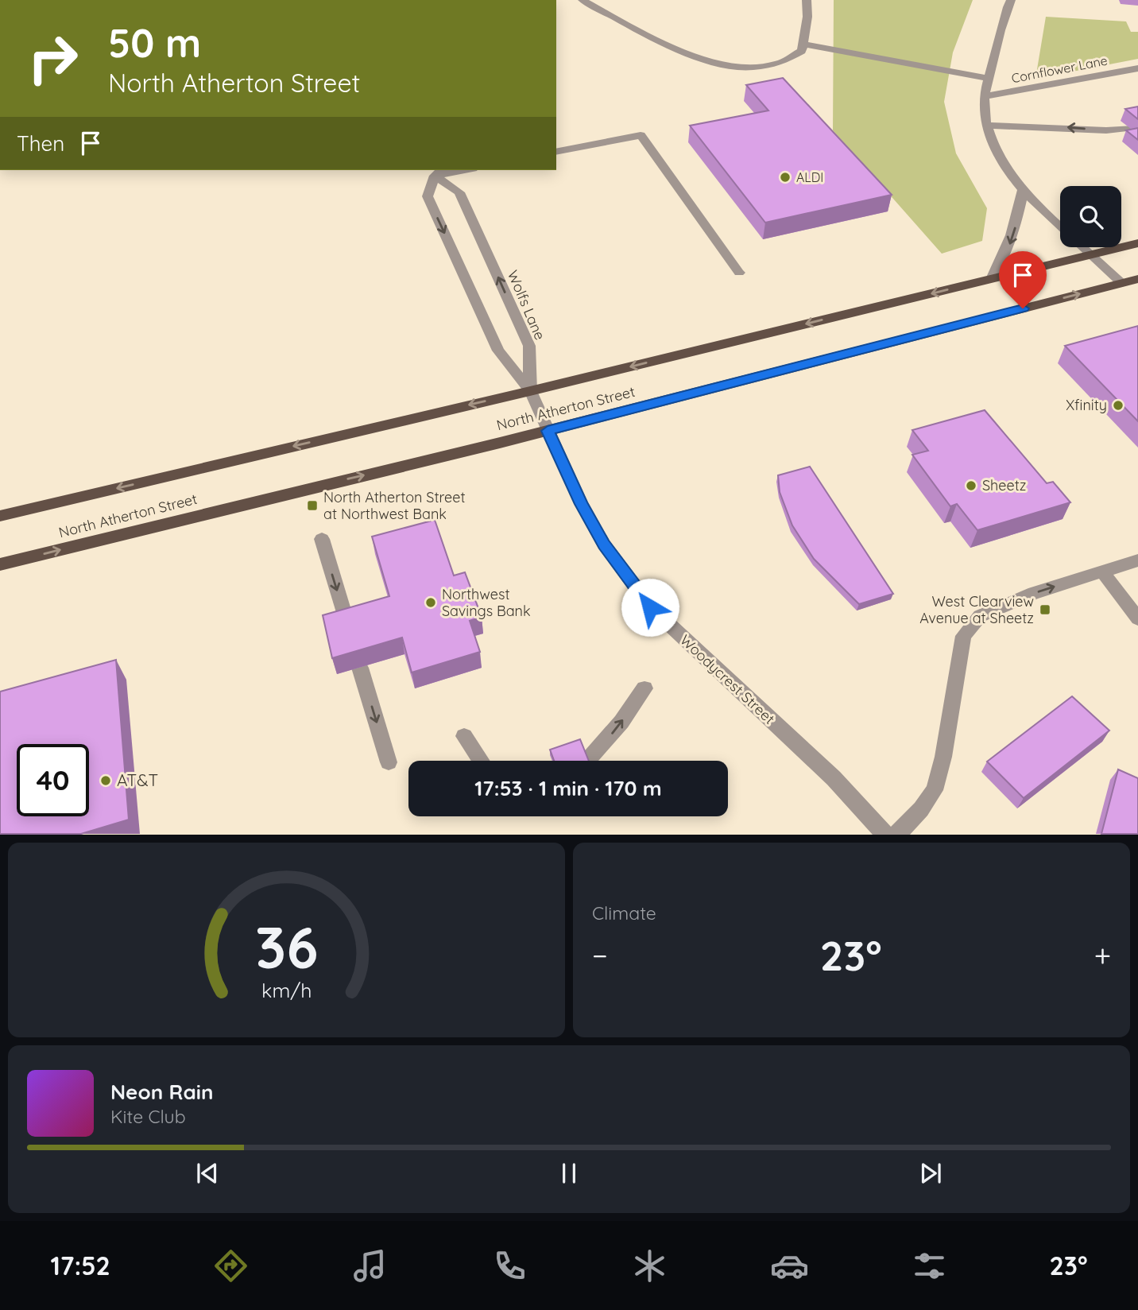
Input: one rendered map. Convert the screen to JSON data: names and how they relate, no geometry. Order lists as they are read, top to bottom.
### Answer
{
  "streets": {
    "main road": ["North Atherton Street"],
    "street": ["Cornflower Lane", "Wolfs Lane", "Woodycrest Street"]
  },
  "crossings": [
    ["Wolfs Lane", "North Atherton Street"],
    ["Wolfs Lane", "Woodycrest Street"],
    ["North Atherton Street", "Woodycrest Street"]
  ],
  "places": {
    "other": [
      "ALDI",
      "Xfinity",
      "Sheetz",
      "Northwest Savings Bank",
      "AT&T"
    ],
    "transit": ["North Atherton Street at Northwest Bank", "West Clearview Avenue at Sheetz"]
  },
  "page": {
    "turn": ["50 m", "North Atherton Street"],
    "then": "Then",
    "limit": "40",
    "trip": "17:53 · 1 min · 170 m",
    "tile": "Climate",
    "heat": ["−", "23°", "+"],
    "song": ["Neon Rain", "Kite Club"],
    "tabs": ["17:52", "23°"],
    "gauge": ["36", "km/h"]
  }
}
